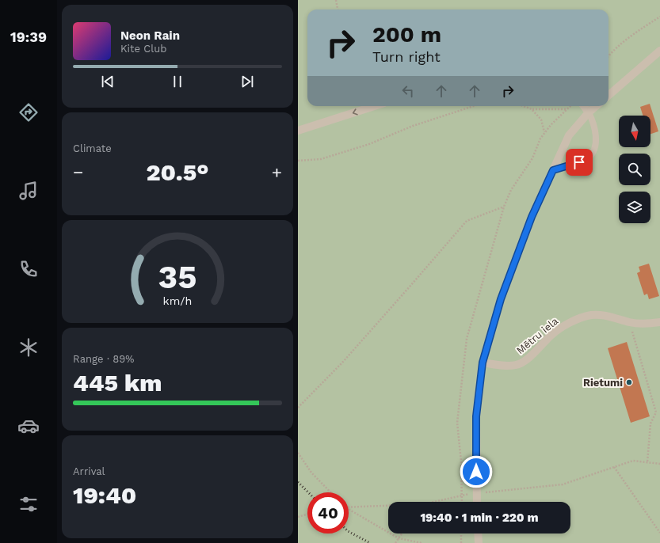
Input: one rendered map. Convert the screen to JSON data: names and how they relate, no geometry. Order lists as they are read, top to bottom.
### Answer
{
  "streets": {
    "street": ["Mētru iela"]
  },
  "places": ["Rietumi"],
  "north": "bottom",
  "page": {
    "tabs": "19:39",
    "turn": ["200 m", "Turn right"],
    "song": ["Neon Rain", "Kite Club"],
    "tile": [
      "Climate",
      ["Range · 89%", "445 km"],
      ["Arrival", "19:40"]
    ],
    "heat": ["−", "20.5°", "+"],
    "limit": "40",
    "trip": "19:40 · 1 min · 220 m",
    "gauge": ["35", "km/h"]
  }
}
